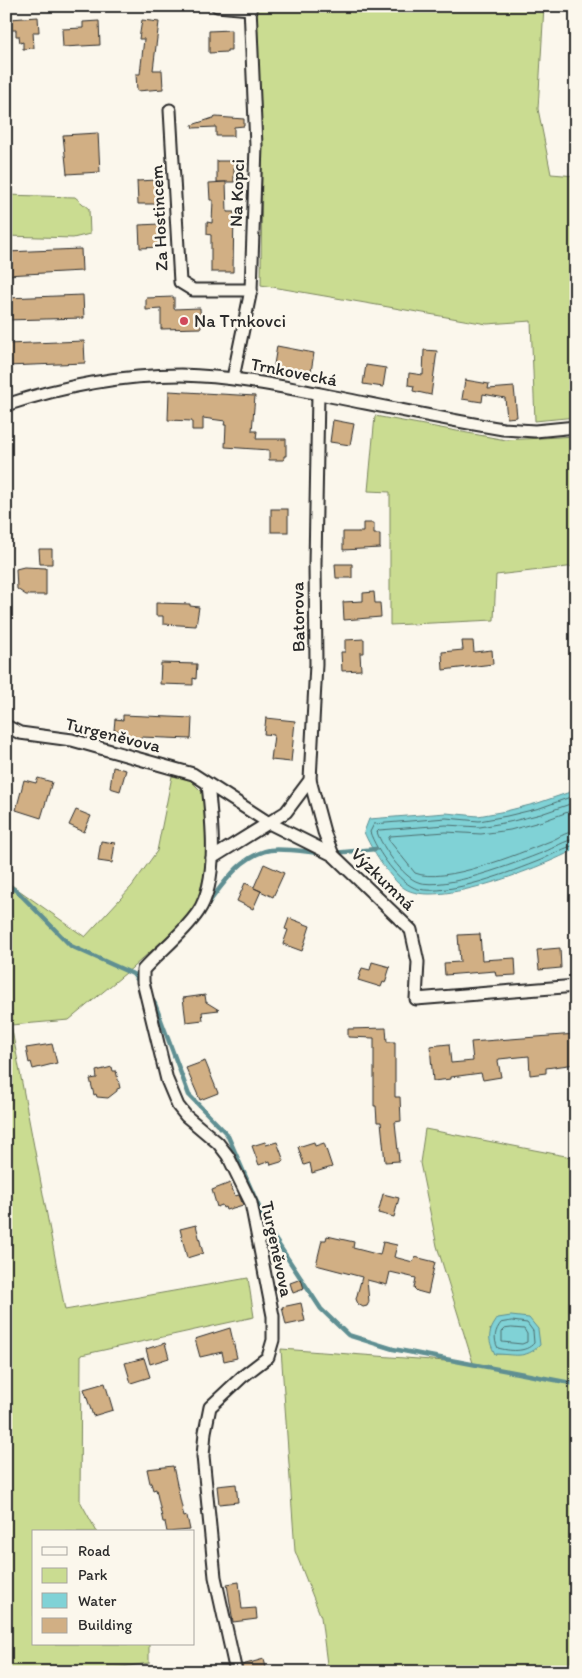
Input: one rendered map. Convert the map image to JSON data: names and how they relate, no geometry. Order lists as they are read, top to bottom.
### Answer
{
  "streets": {
    "street": [
      "Na Kopci",
      "Za Hostincem",
      "Trnkovecká",
      "Batorova",
      "Turgeněvova",
      "Výzkumná"
    ]
  },
  "crossings": [
    ["Na Kopci", "Za Hostincem"],
    ["Na Kopci", "Trnkovecká"],
    ["Trnkovecká", "Batorova"],
    ["Batorova", "Výzkumná"],
    ["Turgeněvova", "Výzkumná"]
  ],
  "places": ["Na Trnkovci"],
  "legend": [
    "Road",
    "Park",
    "Water",
    "Building"
  ]
}
